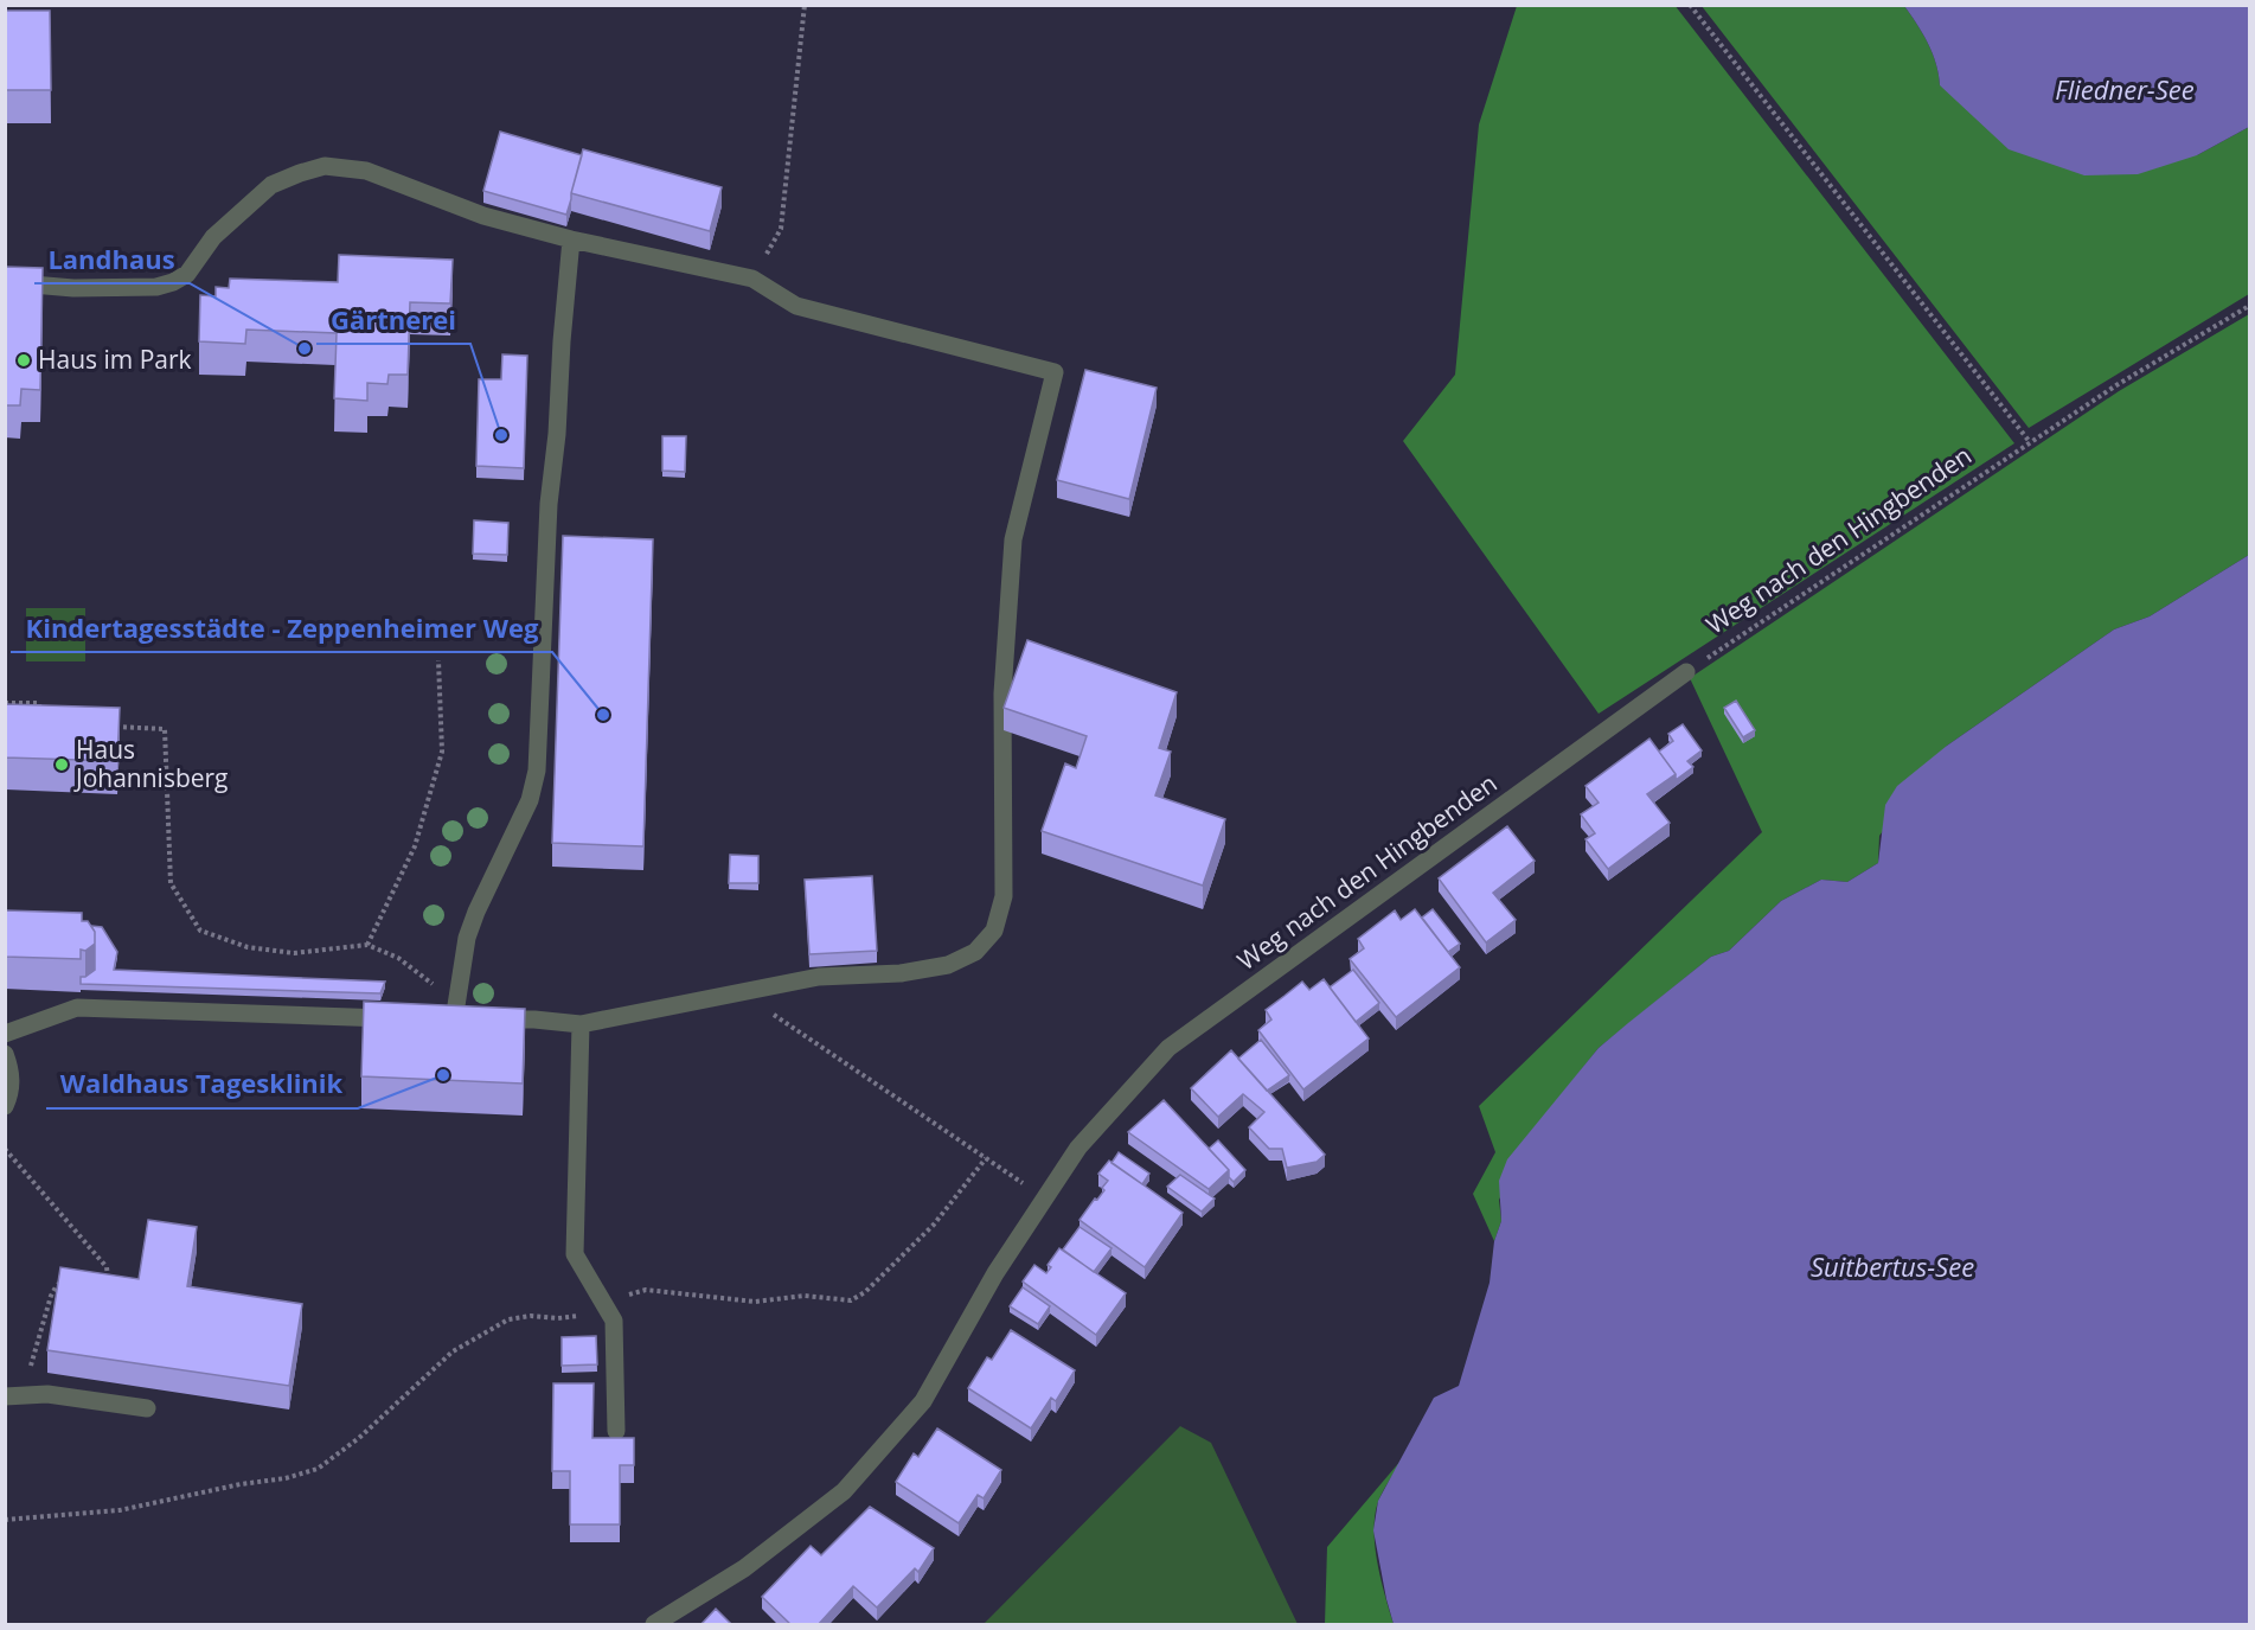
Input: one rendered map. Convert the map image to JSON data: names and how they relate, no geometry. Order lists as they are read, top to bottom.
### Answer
{
  "streets": {
    "street": ["Weg nach den Hingbenden"]
  },
  "water": ["Fliedner-See", "Suitbertus-See"],
  "places": [
    "Landhaus",
    "Haus im Park",
    "Gärtnerei",
    "Kindertagesstädte - Zeppenheimer Weg",
    "Haus Johannisberg",
    "Waldhaus Tagesklinik"
  ]
}
